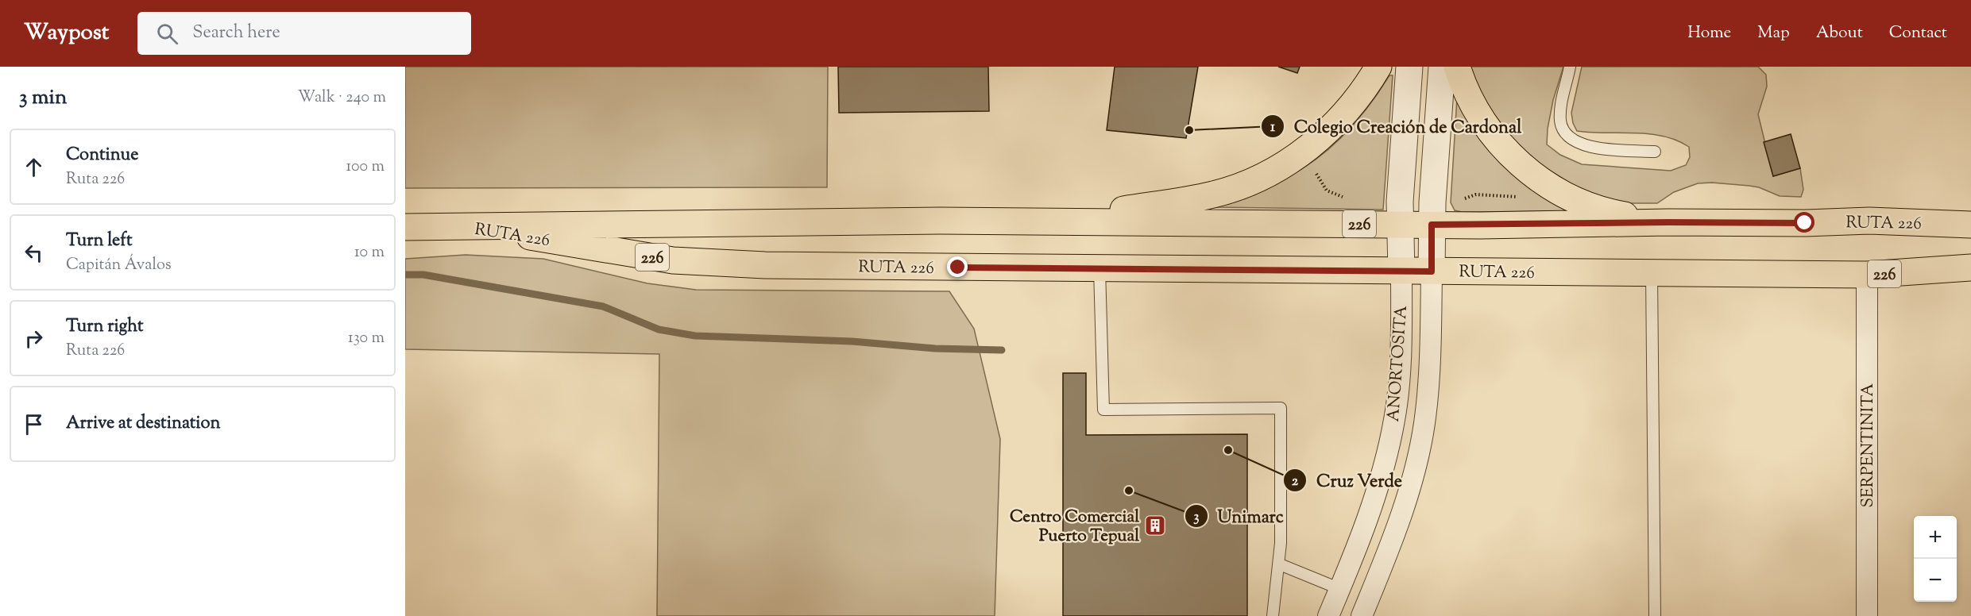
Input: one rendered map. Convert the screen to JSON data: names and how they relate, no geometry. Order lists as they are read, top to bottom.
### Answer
{
  "streets": {
    "main road": ["RUTA 226", "226"],
    "street": ["ANORTOSITA", "SERPENTINITA"]
  },
  "crossings": [
    ["RUTA 226", "ANORTOSITA"],
    ["RUTA 226", "SERPENTINITA"]
  ],
  "places": {
    "other": ["Colegio Creación de Cardonal", "Cruz Verde", "Unimarc"],
    "building": ["Centro Comercial Puerto Tepual"]
  },
  "page": {
    "header": "Waypost",
    "search": "Search here",
    "nav": [
      "Home",
      "Map",
      "About",
      "Contact"
    ],
    "heading": ["3 min", "Walk · 240 m"],
    "list": [
      ["Continue", "Ruta 226", "100 m"],
      ["Turn left", "Capitán Ávalos", "10 m"],
      ["Turn right", "Ruta 226", "130 m"],
      "Arrive at destination"
    ],
    "map_buttons": ["+", "−"]
  }
}
